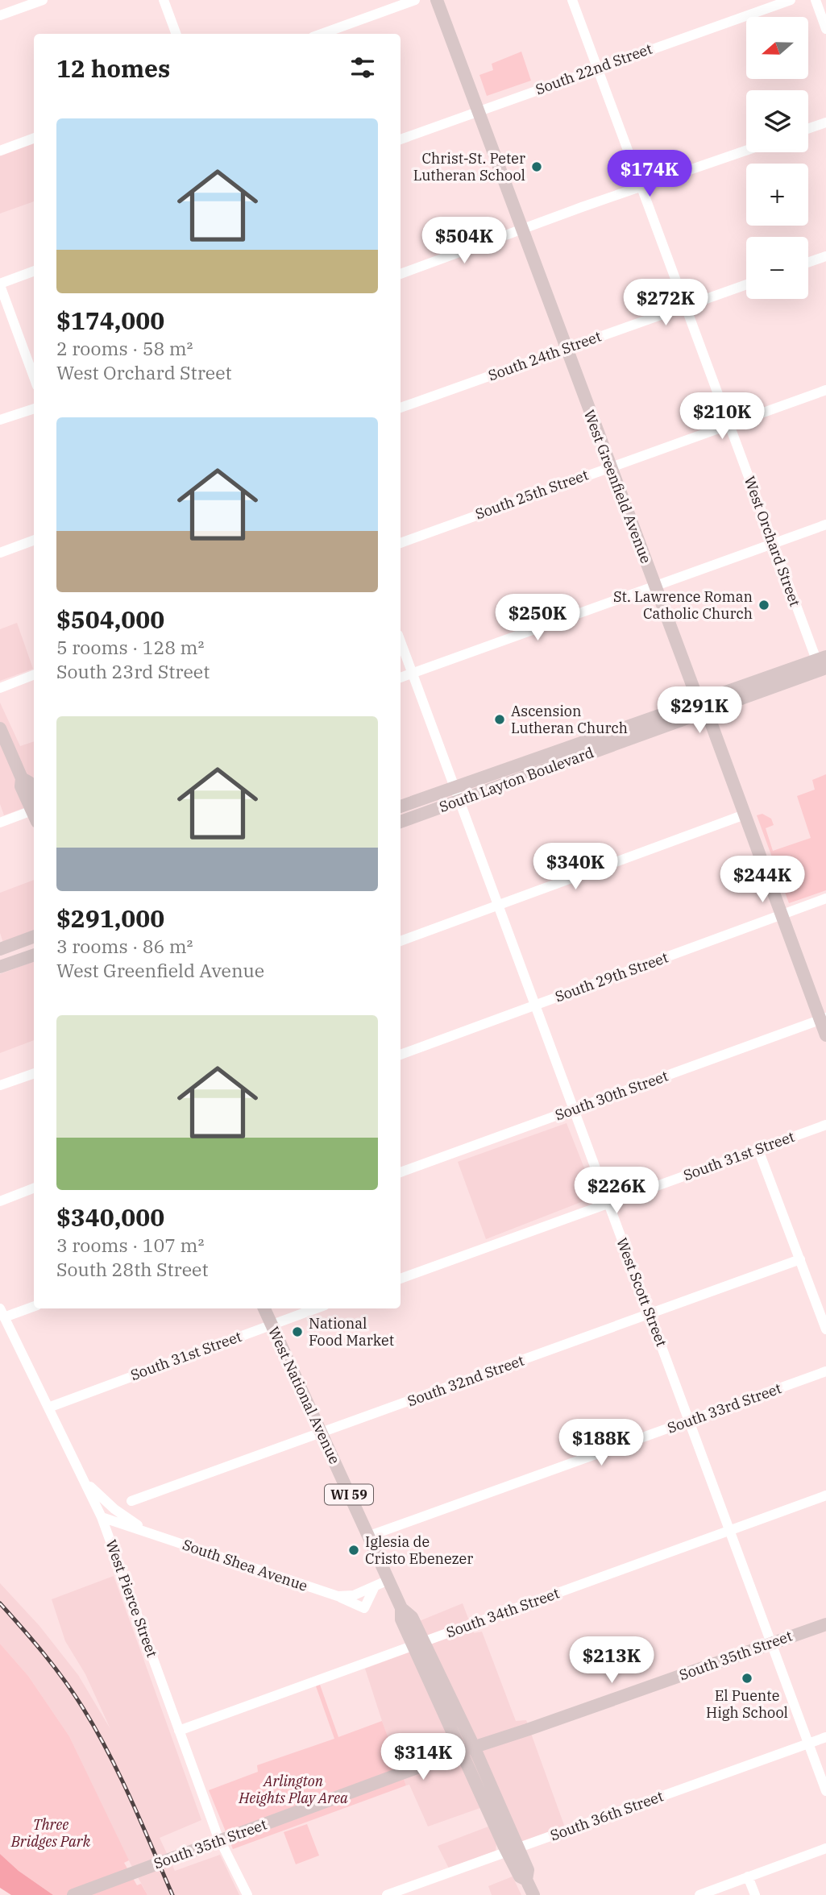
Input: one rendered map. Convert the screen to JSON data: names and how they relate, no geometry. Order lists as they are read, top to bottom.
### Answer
{
  "streets": {
    "main road": [
      "West Greenfield Avenue",
      "South Layton Boulevard",
      "West National Avenue",
      "WI 59",
      "South 35th Street"
    ],
    "street": [
      "South 22nd Street",
      "South 24th Street",
      "South 25th Street",
      "West Orchard Street",
      "South 29th Street",
      "South 30th Street",
      "South 31st Street",
      "West Scott Street",
      "South 32nd Street",
      "South 33rd Street",
      "South Shea Avenue",
      "West Pierce Street",
      "South 34th Street",
      "South 36th Street"
    ]
  },
  "crossings": [
    ["South 22nd Street", "West Greenfield Avenue"],
    ["South 22nd Street", "West Orchard Street"],
    ["South 24th Street", "West Greenfield Avenue"],
    ["South 24th Street", "West Orchard Street"],
    ["West Greenfield Avenue", "South 25th Street"],
    ["West Greenfield Avenue", "South Layton Boulevard"],
    ["West Greenfield Avenue", "South 29th Street"],
    ["West Greenfield Avenue", "South 30th Street"],
    ["South 25th Street", "West Orchard Street"],
    ["West Orchard Street", "South Layton Boulevard"],
    ["South Layton Boulevard", "West Scott Street"],
    ["South 29th Street", "West Scott Street"],
    ["South 30th Street", "West Scott Street"],
    ["South 31st Street", "West Scott Street"],
    ["South 31st Street", "West National Avenue"],
    ["South 31st Street", "West Pierce Street"],
    ["West Scott Street", "South 32nd Street"],
    ["West Scott Street", "South 33rd Street"],
    ["West Scott Street", "South 34th Street"],
    ["West Scott Street", "South 35th Street"],
    ["West Scott Street", "South 36th Street"],
    ["South 32nd Street", "West National Avenue"],
    ["West National Avenue", "South 33rd Street"],
    ["West National Avenue", "South Shea Avenue"],
    ["West National Avenue", "South 34th Street"],
    ["West National Avenue", "South 35th Street"],
    ["West National Avenue", "South 36th Street"],
    ["South Shea Avenue", "West Pierce Street"],
    ["West Pierce Street", "South 34th Street"]
  ],
  "parks": ["Arlington Heights Play Area", "Three Bridges Park"],
  "places": [
    "Christ-St. Peter Lutheran School",
    "St. Lawrence Roman Catholic Church",
    "Ascension Lutheran Church",
    "National Food Market",
    "Iglesia de Cristo Ebenezer",
    "El Puente High School"
  ],
  "north": "left",
  "page": {
    "map_buttons": ["+", "−"],
    "heading": "12 homes",
    "list": [
      {
        "name": "$174,000",
        "note": "2 rooms · 58 m² · West Orchard Street"
      },
      {
        "name": "$504,000",
        "note": "5 rooms · 128 m² · South 23rd Street"
      },
      {
        "name": "$291,000",
        "note": "3 rooms · 86 m² · West Greenfield Avenue"
      },
      {
        "name": "$340,000",
        "note": "3 rooms · 107 m² · South 28th Street"
      }
    ],
    "price": [
      "$174K",
      "$504K",
      "$272K",
      "$210K",
      "$250K",
      "$291K",
      "$340K",
      "$244K",
      "$226K",
      "$188K",
      "$213K",
      "$314K"
    ]
  }
}
